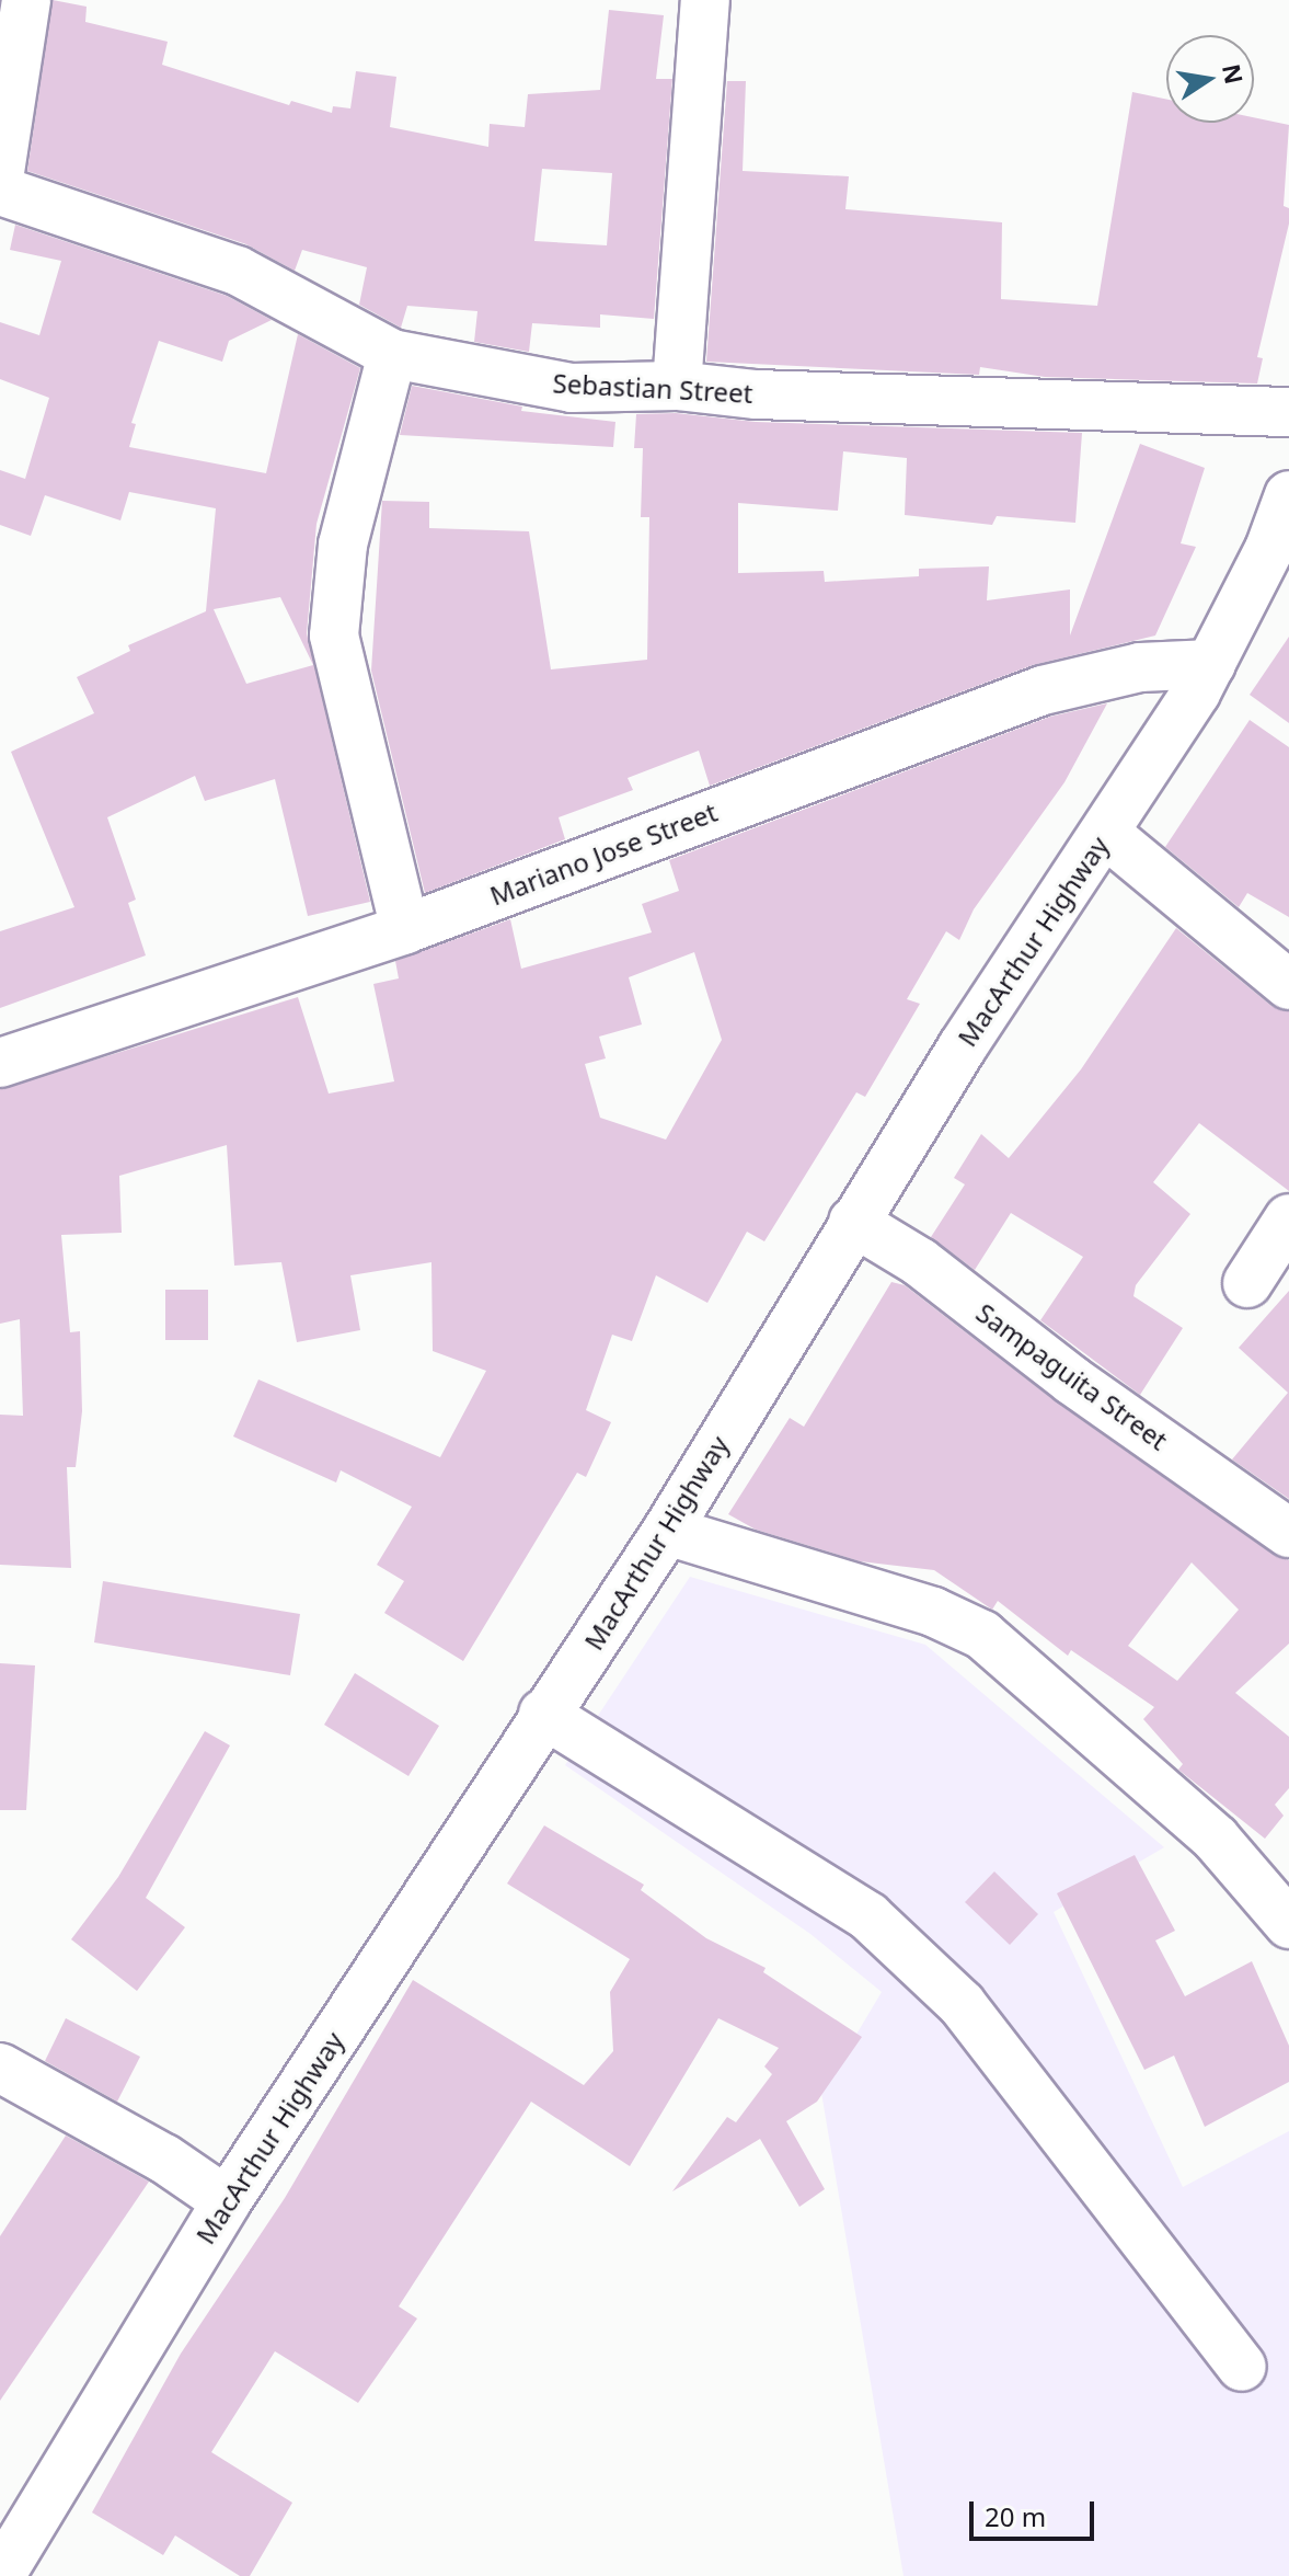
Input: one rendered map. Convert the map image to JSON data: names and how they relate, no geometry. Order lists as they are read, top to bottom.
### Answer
{
  "streets": {
    "main road": [
      "Sebastian Street",
      "Mariano Jose Street",
      "MacArthur Highway",
      "Sampaguita Street"
    ]
  },
  "crossings": [
    ["Mariano Jose Street", "MacArthur Highway"],
    ["MacArthur Highway", "Sampaguita Street"]
  ],
  "scale_bar": "20 m",
  "north": "right"
}
